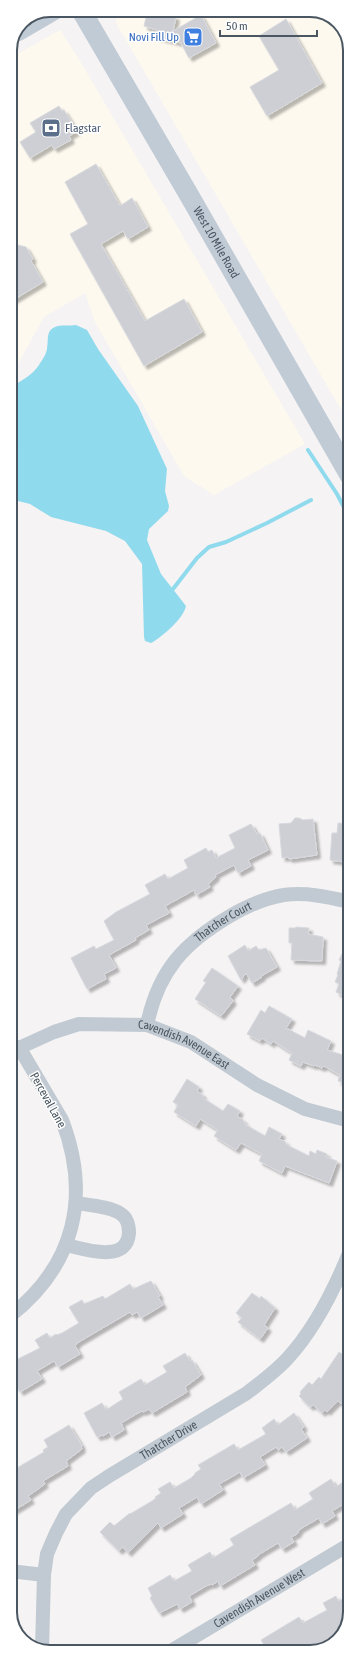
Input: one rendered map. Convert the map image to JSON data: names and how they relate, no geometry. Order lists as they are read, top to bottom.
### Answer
{
  "streets": {
    "main road": ["West 10 Mile Road"],
    "street": [
      "Thatcher Court",
      "Cavendish Avenue East",
      "Perceval Lane",
      "Thatcher Drive",
      "Cavendish Avenue West"
    ]
  },
  "crossings": [
    ["Thatcher Court", "Cavendish Avenue East"]
  ],
  "places": {
    "supermarket": ["Novi Fill Up"],
    "bank": ["Flagstar"]
  },
  "scale_bar": "50 m"
}
